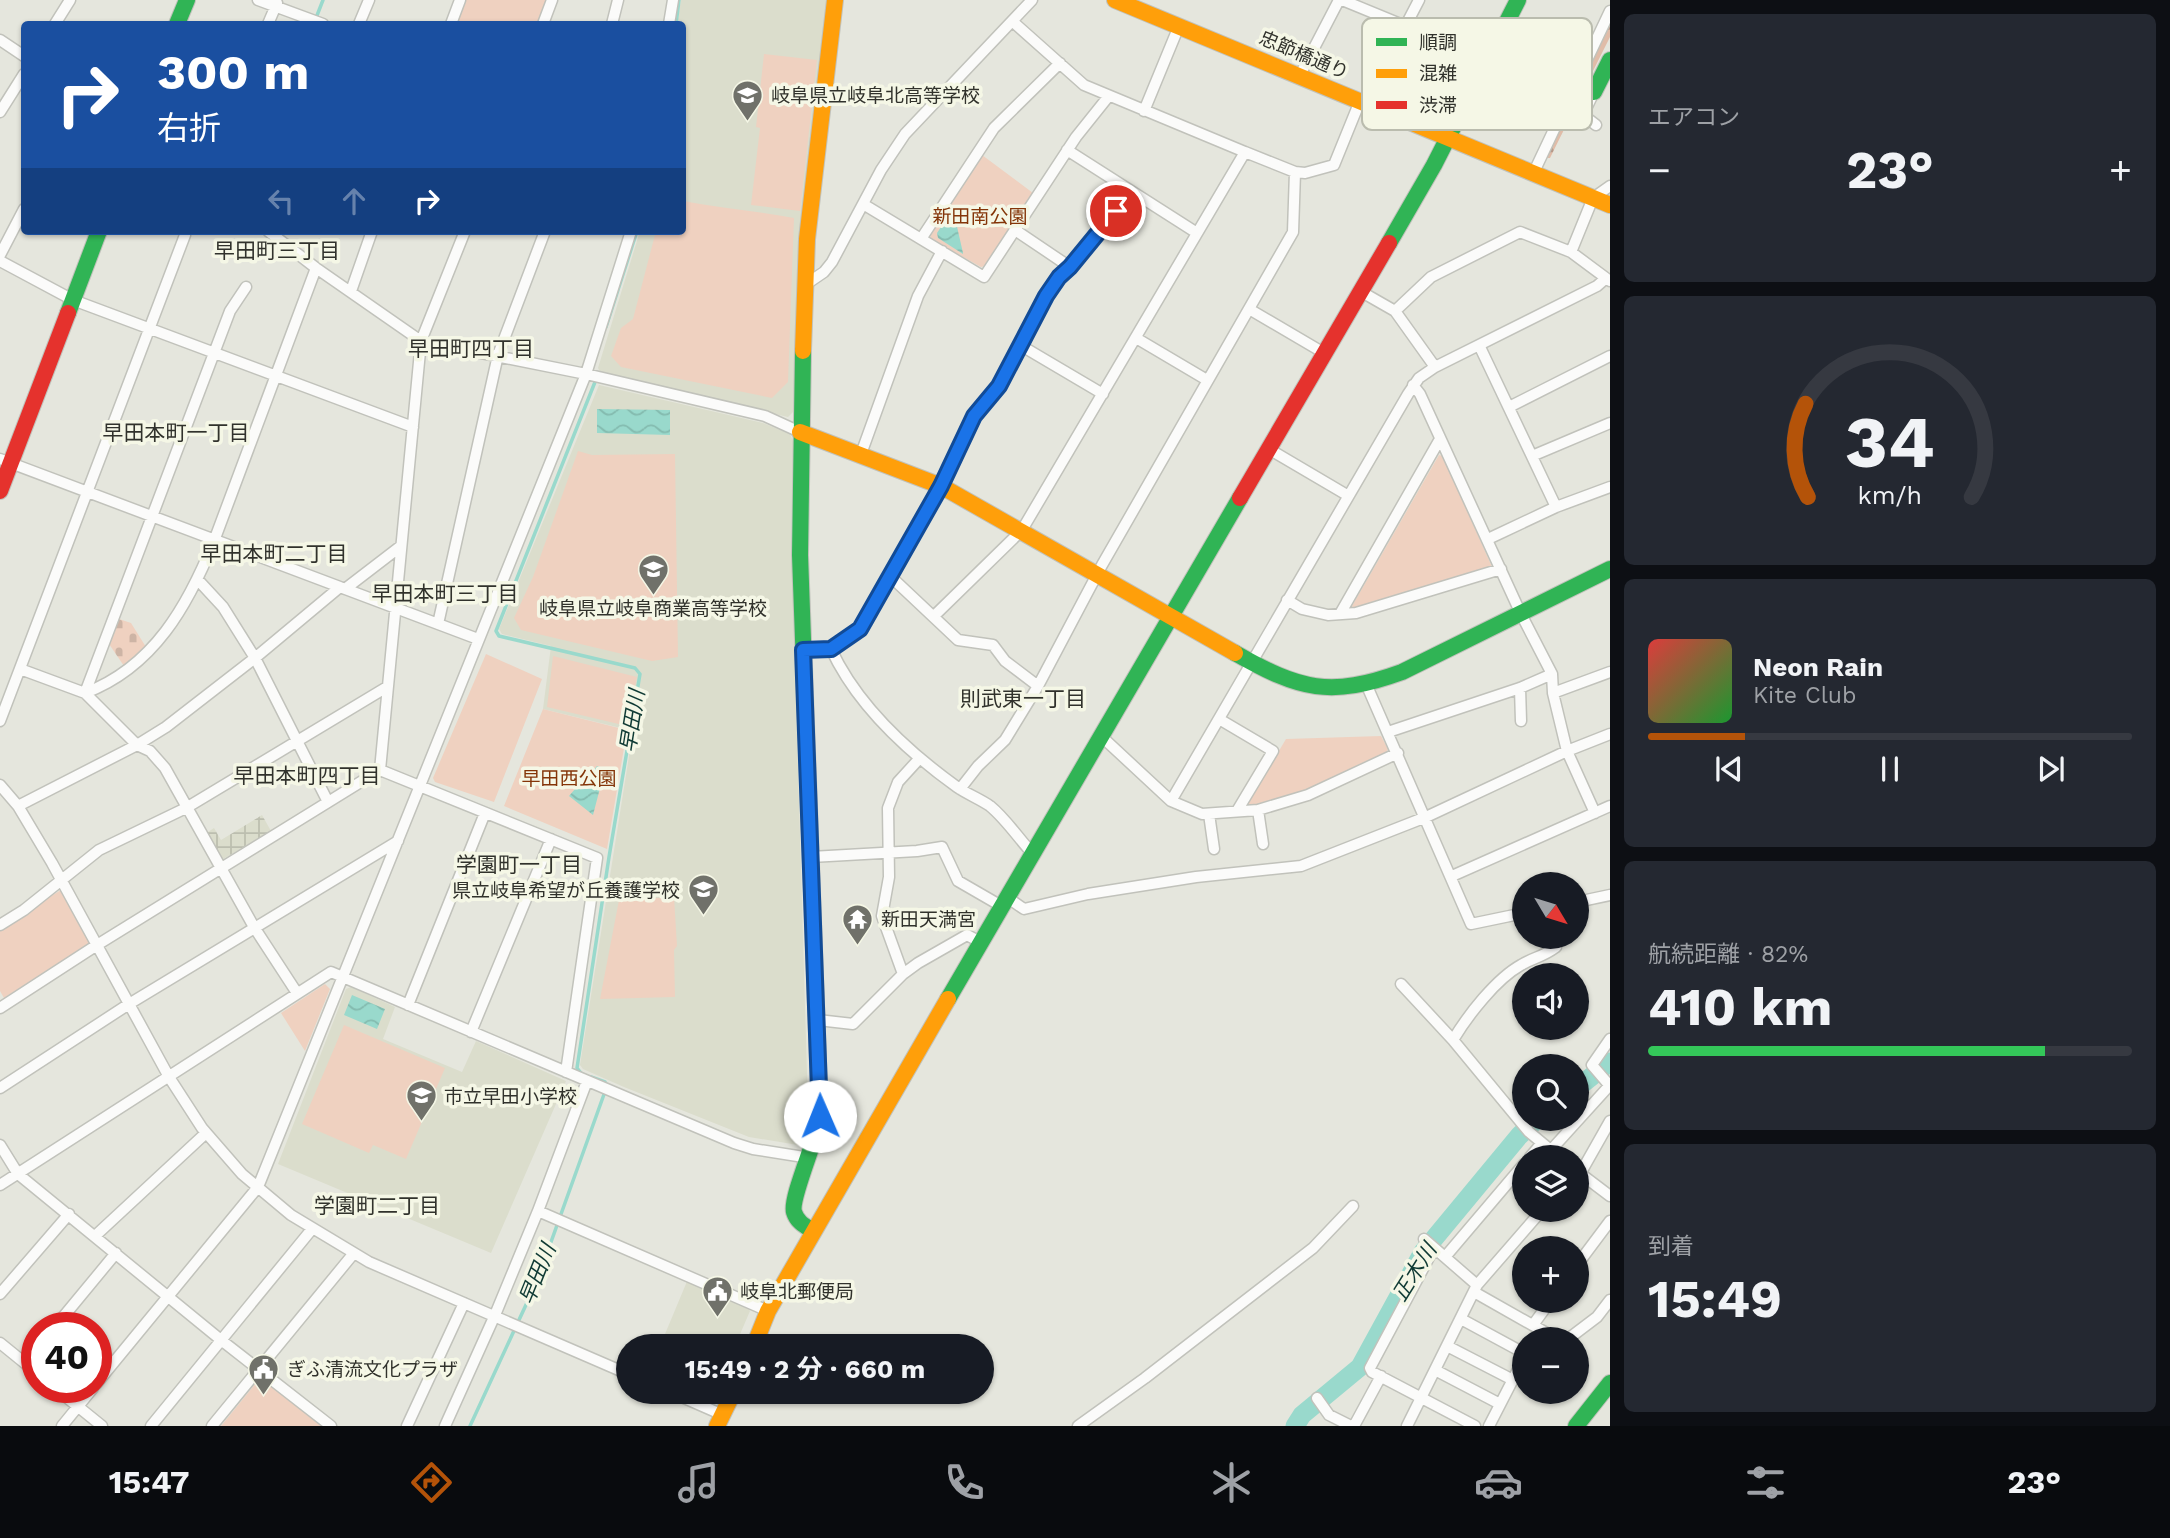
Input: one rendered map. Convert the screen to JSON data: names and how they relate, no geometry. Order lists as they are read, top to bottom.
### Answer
{
  "streets": {
    "street": ["忠節橋通り"]
  },
  "districts": [
    "早田町三丁目",
    "早田町四丁目",
    "早田本町一丁目",
    "早田本町二丁目",
    "早田本町三丁目",
    "則武東一丁目",
    "早田本町四丁目",
    "学園町一丁目",
    "学園町二丁目"
  ],
  "water": ["早田川", "正木川"],
  "parks": ["新田南公園", "早田西公園"],
  "places": {
    "school or university": [
      "岐阜県立岐阜北高等学校",
      "岐阜県立岐阜商業高等学校",
      "県立岐阜希望が丘養護学校",
      "市立早田小学校"
    ],
    "temple": ["新田天満宮"],
    "public building": ["岐阜北郵便局", "ぎふ清流文化プラザ"]
  },
  "legend": ["順調", "混雑", "渋滞"],
  "north": "bottom right",
  "page": {
    "tile": [
      "エアコン",
      ["航続距離 · 82%", "410 km"],
      ["到着", "15:49"]
    ],
    "turn": ["300 m", "右折"],
    "heat": ["−", "23°", "+"],
    "song": ["Neon Rain", "Kite Club"],
    "map_buttons": ["+", "−"],
    "limit": "40",
    "trip": "15:49 · 2 分 · 660 m",
    "tabs": ["15:47", "23°"],
    "gauge": ["34", "km/h"]
  }
}
